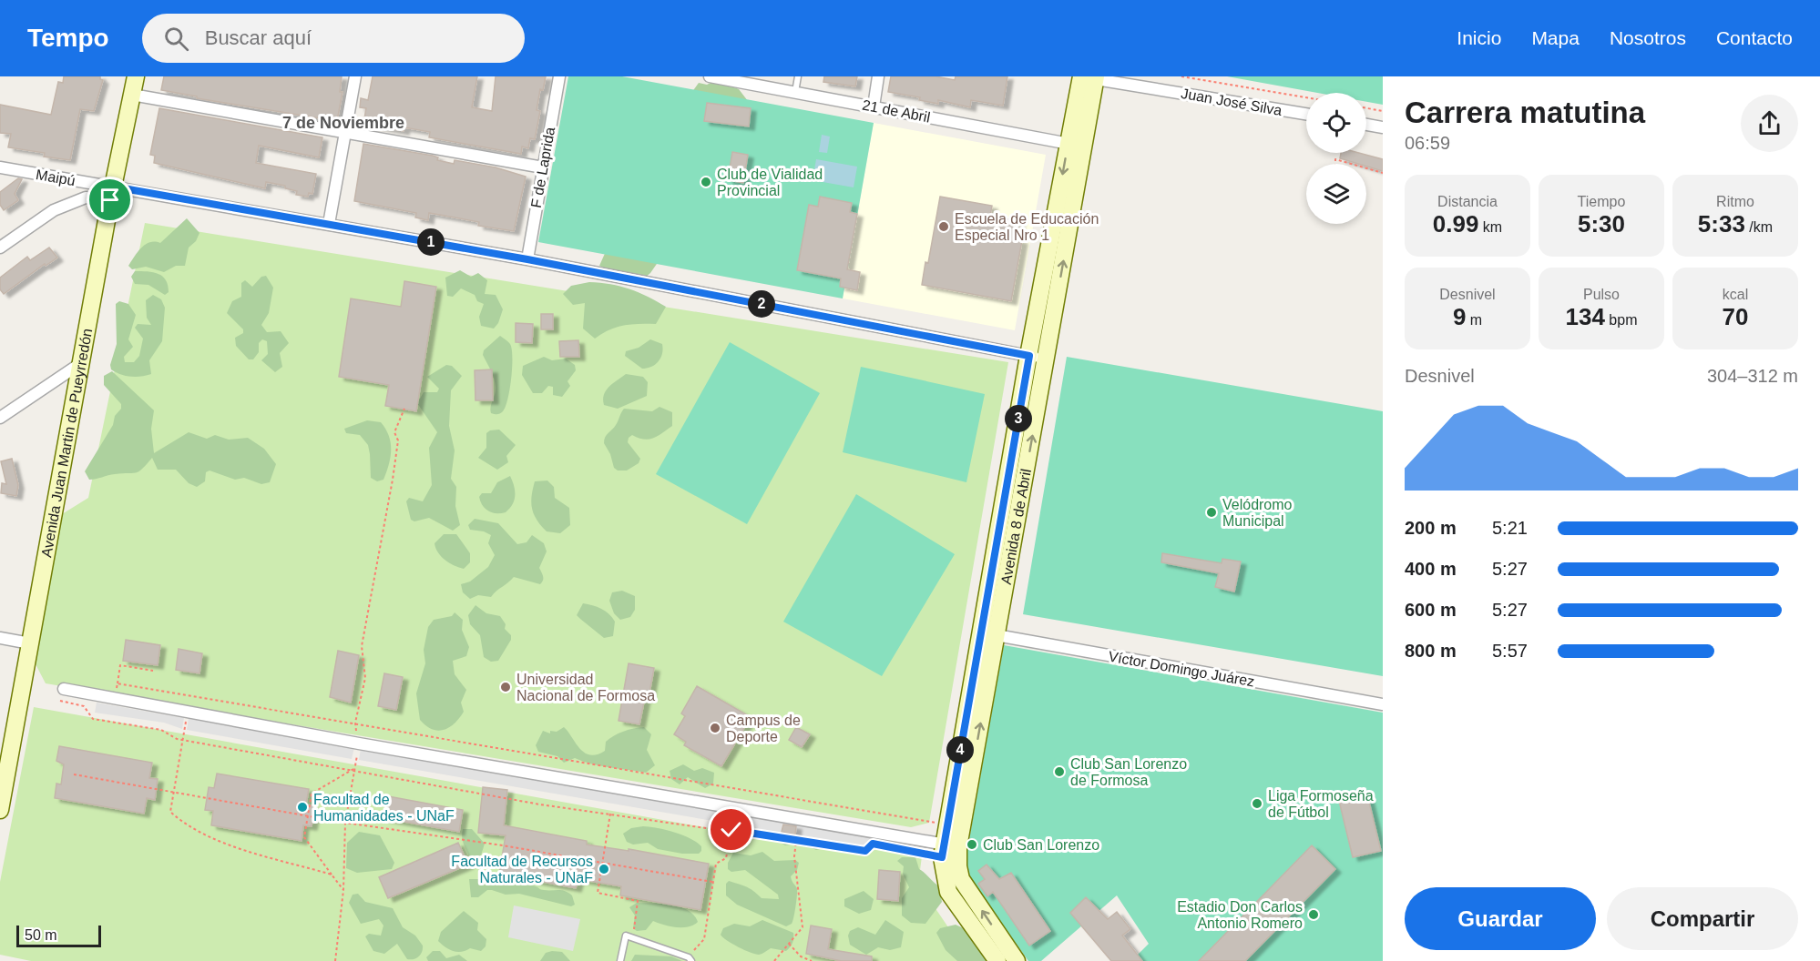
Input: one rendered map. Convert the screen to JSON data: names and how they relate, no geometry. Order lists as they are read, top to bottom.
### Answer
{
  "streets": {
    "main road": ["Avenida Juan Martin de Pueyrredón", "Avenida 8 de Abril"],
    "street": [
      "Juan José Silva",
      "21 de Abril",
      "F de Laprida",
      "Maipú",
      "Víctor Domingo Juárez"
    ]
  },
  "crossings": [
    ["Juan José Silva", "Avenida 8 de Abril"],
    ["21 de Abril", "Avenida 8 de Abril"],
    ["F de Laprida", "Maipú"],
    ["Maipú", "Avenida Juan Martin de Pueyrredón"],
    ["Maipú", "Avenida 8 de Abril"],
    ["Avenida 8 de Abril", "Víctor Domingo Juárez"]
  ],
  "districts": ["7 de Noviembre"],
  "places": [
    "Club de Vialidad Provincial",
    "Escuela de Educación Especial Nro 1",
    "Velódromo Municipal",
    "Universidad Nacional de Formosa",
    "Campus de Deporte",
    "Club San Lorenzo de Formosa",
    "Liga Formoseña de Fútbol",
    "Facultad de Humanidades - UNaF",
    "Club San Lorenzo",
    "Facultad de Recursos Naturales - UNaF",
    "Estadio Don Carlos Antonio Romero"
  ],
  "scale_bar": "50 m",
  "page": {
    "header": "Tempo",
    "search": "Buscar aquí",
    "nav": [
      "Inicio",
      "Mapa",
      "Nosotros",
      "Contacto"
    ],
    "heading": ["Carrera matutina", "06:59"],
    "stats": [
      ["Distancia", "0.99 km"],
      ["Tiempo", "5:30"],
      ["Ritmo", "5:33 /km"],
      ["Desnivel", "9 m"],
      ["Pulso", "134 bpm"],
      ["kcal", "70"]
    ],
    "pins": [
      "1",
      "2",
      "3",
      "4"
    ],
    "chart": ["Desnivel", "304–312 m"],
    "list": [
      {
        "name": "200 m",
        "note": "5:21"
      },
      {
        "name": "400 m",
        "note": "5:27"
      },
      {
        "name": "600 m",
        "note": "5:27"
      },
      {
        "name": "800 m",
        "note": "5:57"
      }
    ],
    "buttons": ["Guardar", "Compartir"],
    "scale": "50 m"
  }
}
